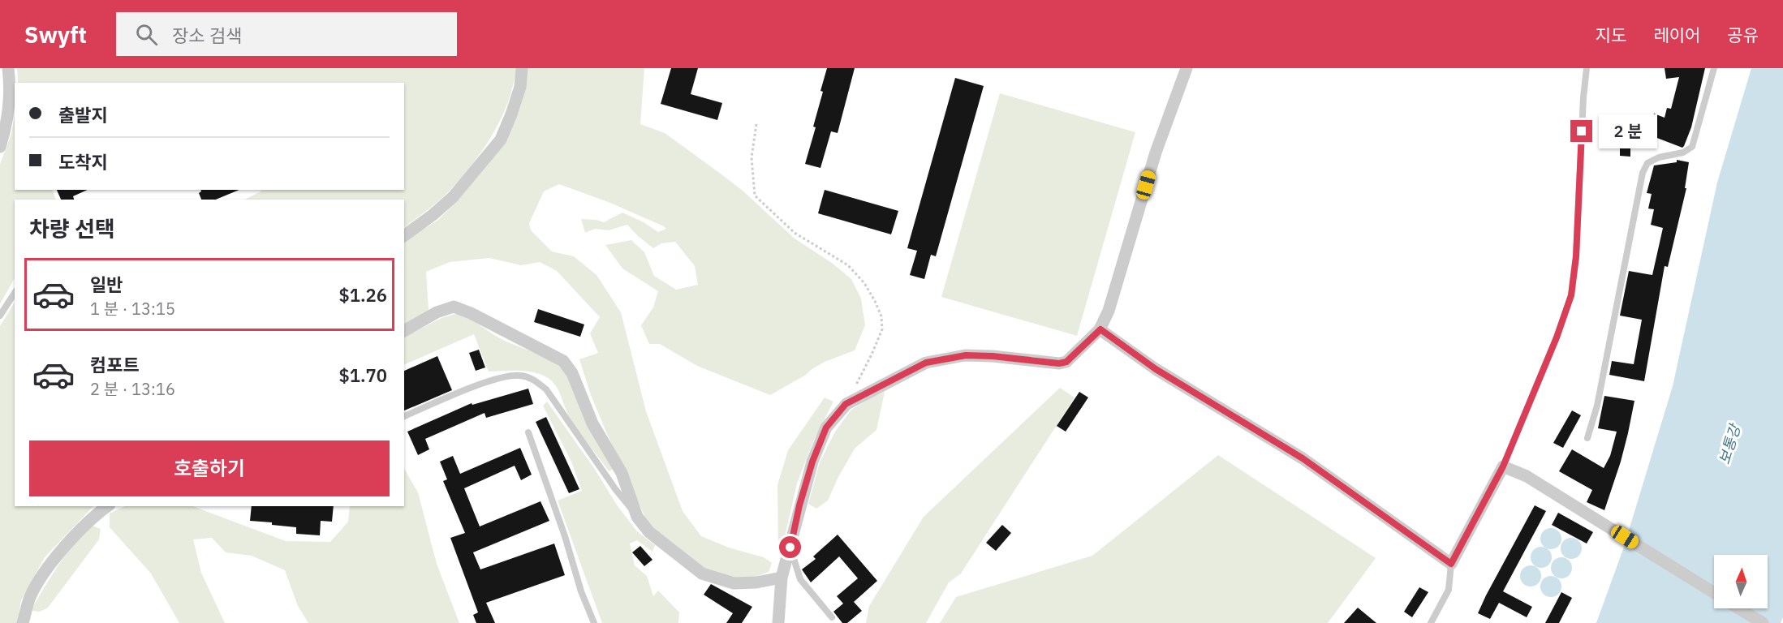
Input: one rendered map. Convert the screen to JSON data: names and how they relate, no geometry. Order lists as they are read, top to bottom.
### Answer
{
  "water": ["보통강"],
  "north": "top",
  "page": {
    "header": "Swyft",
    "search": "장소 검색",
    "nav": ["지도", "레이어", "공유"],
    "banner": ["출발지", "도착지"],
    "bubble": "2 분",
    "heading": "차량 선택",
    "list": [
      {
        "name": "일반",
        "note": "1 분 · 13:15",
        "value": "$1.26"
      },
      {
        "name": "컴포트",
        "note": "2 분 · 13:16",
        "value": "$1.70"
      }
    ],
    "buttons": "호출하기"
  }
}
